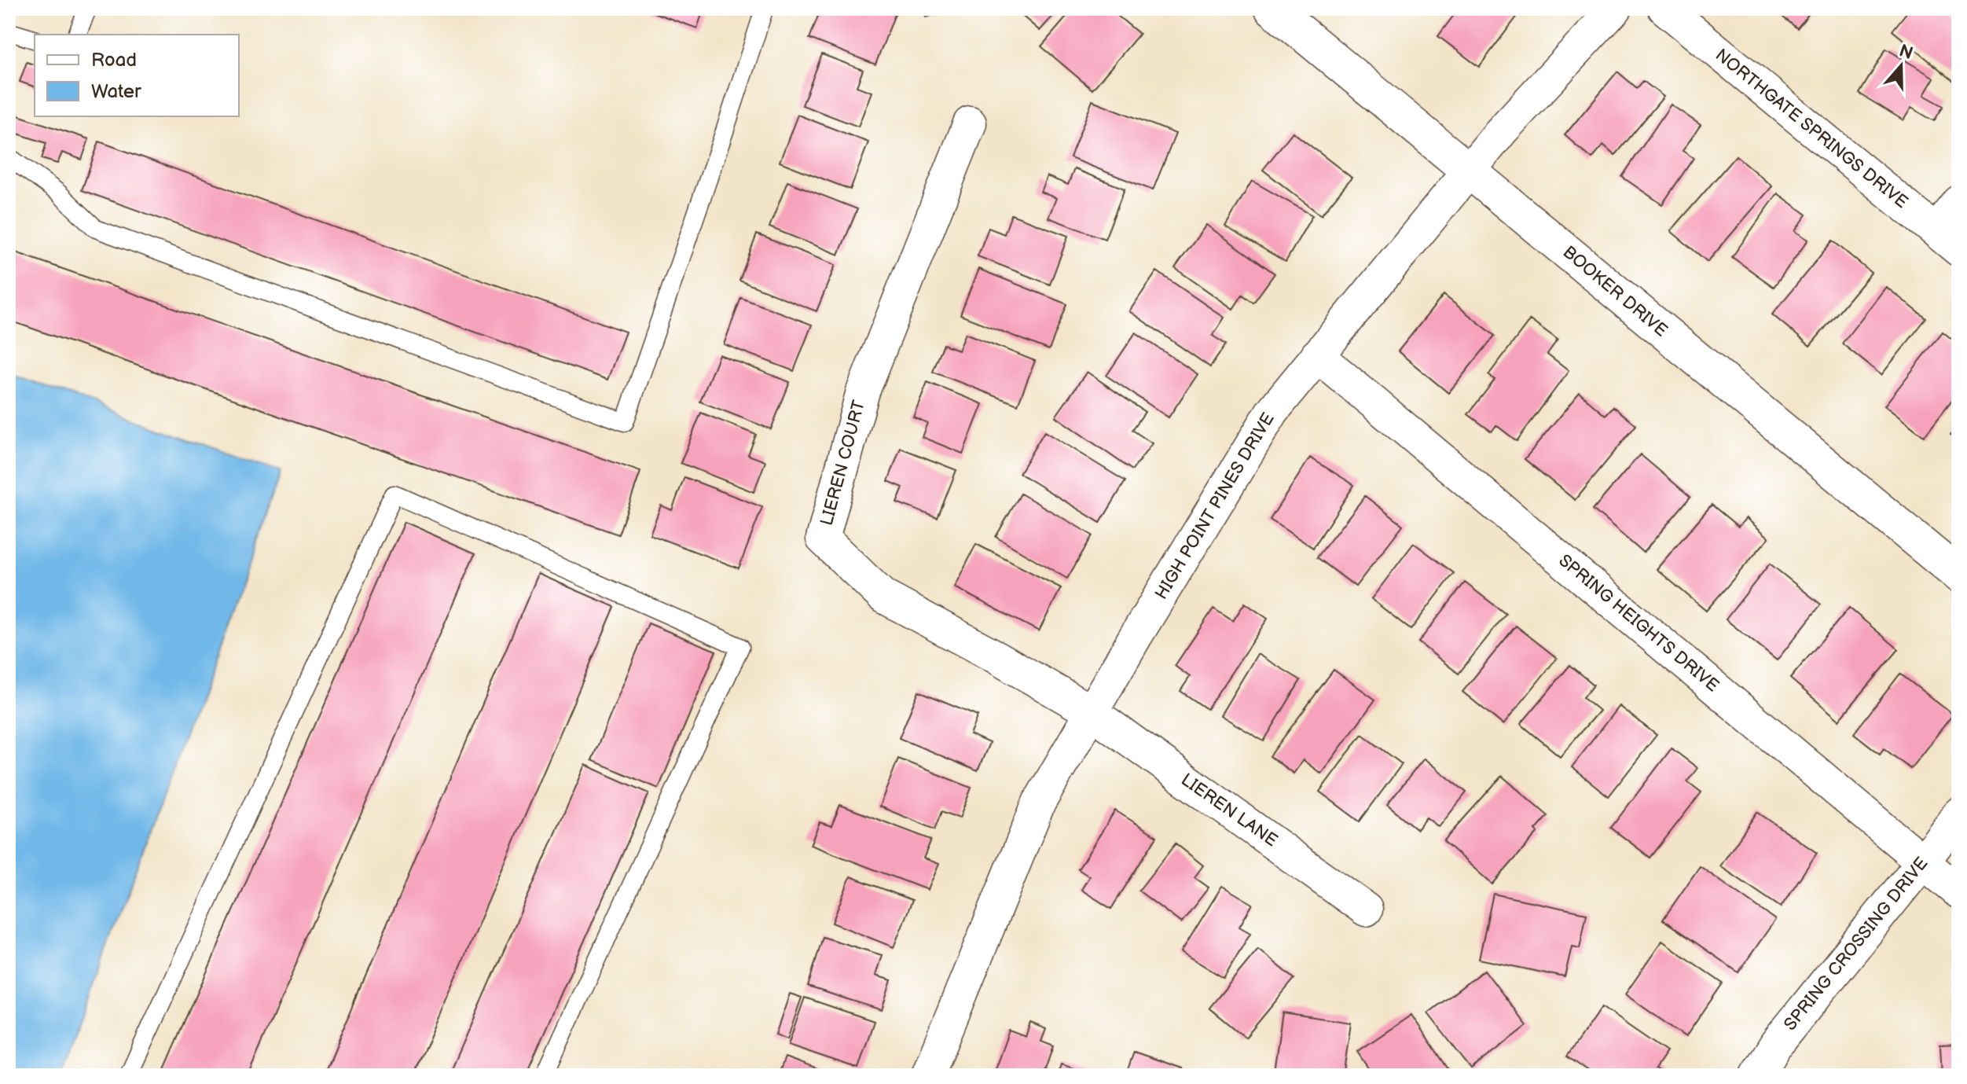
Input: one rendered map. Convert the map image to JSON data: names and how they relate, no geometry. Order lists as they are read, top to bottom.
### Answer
{
  "streets": {
    "street": [
      "NORTHGATE SPRINGS DRIVE",
      "BOOKER DRIVE",
      "LIEREN COURT",
      "HIGH POINT PINES DRIVE",
      "SPRING HEIGHTS DRIVE",
      "LIEREN LANE",
      "SPRING CROSSING DRIVE"
    ]
  },
  "crossings": [
    ["BOOKER DRIVE", "HIGH POINT PINES DRIVE"],
    ["LIEREN COURT", "HIGH POINT PINES DRIVE"],
    ["LIEREN COURT", "LIEREN LANE"],
    ["HIGH POINT PINES DRIVE", "SPRING HEIGHTS DRIVE"],
    ["HIGH POINT PINES DRIVE", "LIEREN LANE"],
    ["SPRING HEIGHTS DRIVE", "SPRING CROSSING DRIVE"]
  ],
  "legend": ["Road", "Water"],
  "north": "top"
}
